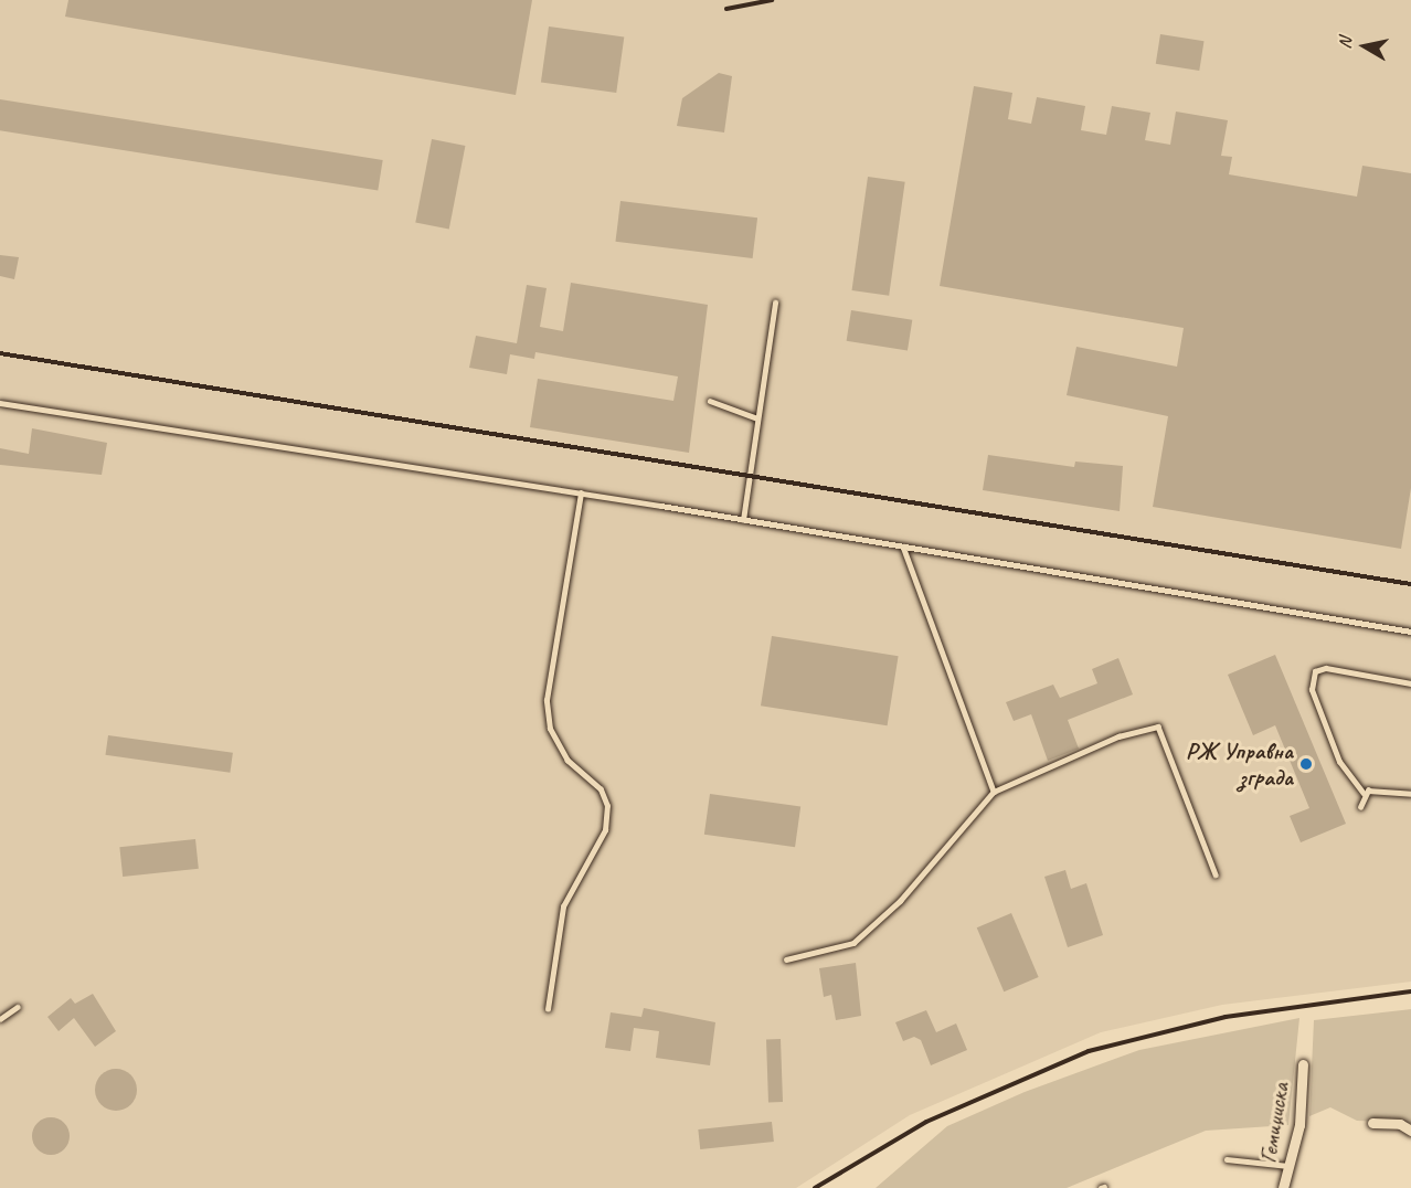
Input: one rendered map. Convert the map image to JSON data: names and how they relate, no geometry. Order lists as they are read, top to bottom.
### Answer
{
  "streets": {
    "street": ["Гемиџиска"]
  },
  "places": ["РЖ Управна зграда"],
  "north": "left"
}
